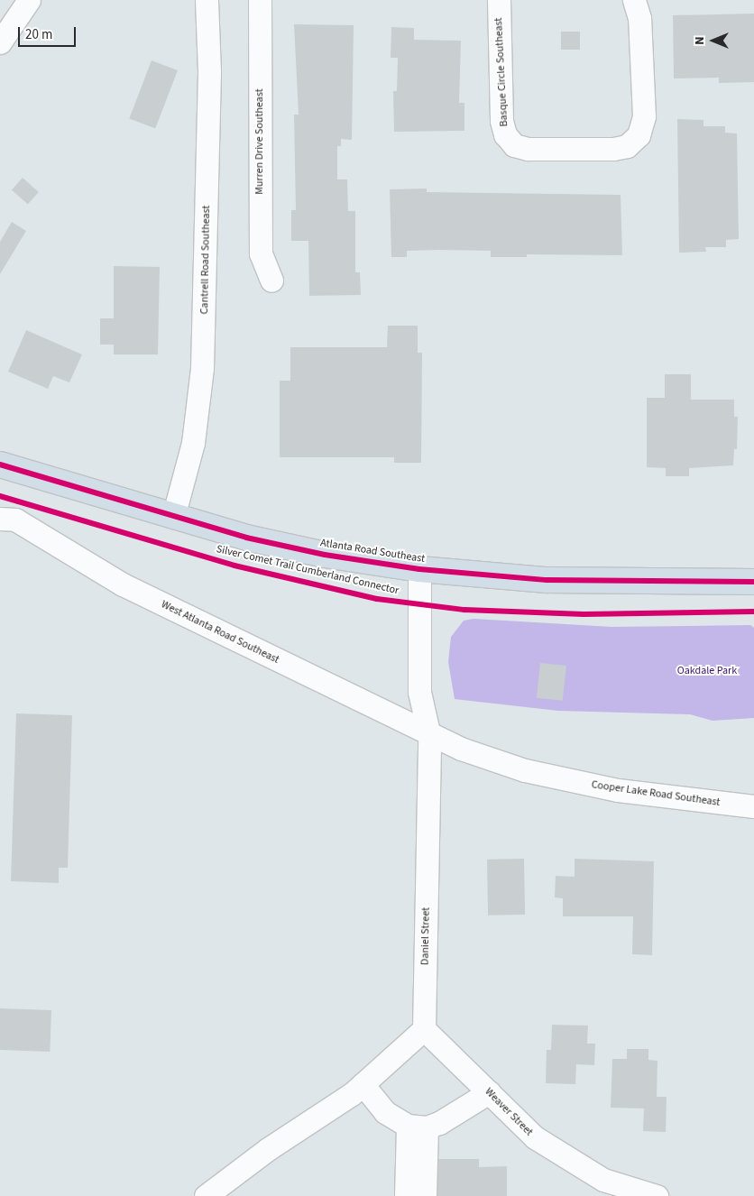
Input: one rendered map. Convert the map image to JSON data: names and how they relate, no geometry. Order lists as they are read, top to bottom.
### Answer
{
  "streets": {
    "main road": ["Atlanta Road Southeast"],
    "street": [
      "Basque Circle Southeast",
      "Murren Drive Southeast",
      "Cantrell Road Southeast",
      "West Atlanta Road Southeast",
      "Cooper Lake Road Southeast",
      "Daniel Street",
      "Weaver Street"
    ],
    "cycle path": ["Silver Comet Trail Cumberland Connector"]
  },
  "crossings": [
    ["Cantrell Road Southeast", "Atlanta Road Southeast"],
    ["Atlanta Road Southeast", "Daniel Street"],
    ["West Atlanta Road Southeast", "Cooper Lake Road Southeast"],
    ["West Atlanta Road Southeast", "Daniel Street"],
    ["Cooper Lake Road Southeast", "Daniel Street"],
    ["Daniel Street", "Weaver Street"]
  ],
  "parks": ["Oakdale Park"],
  "scale_bar": "20 m",
  "north": "left"
}
